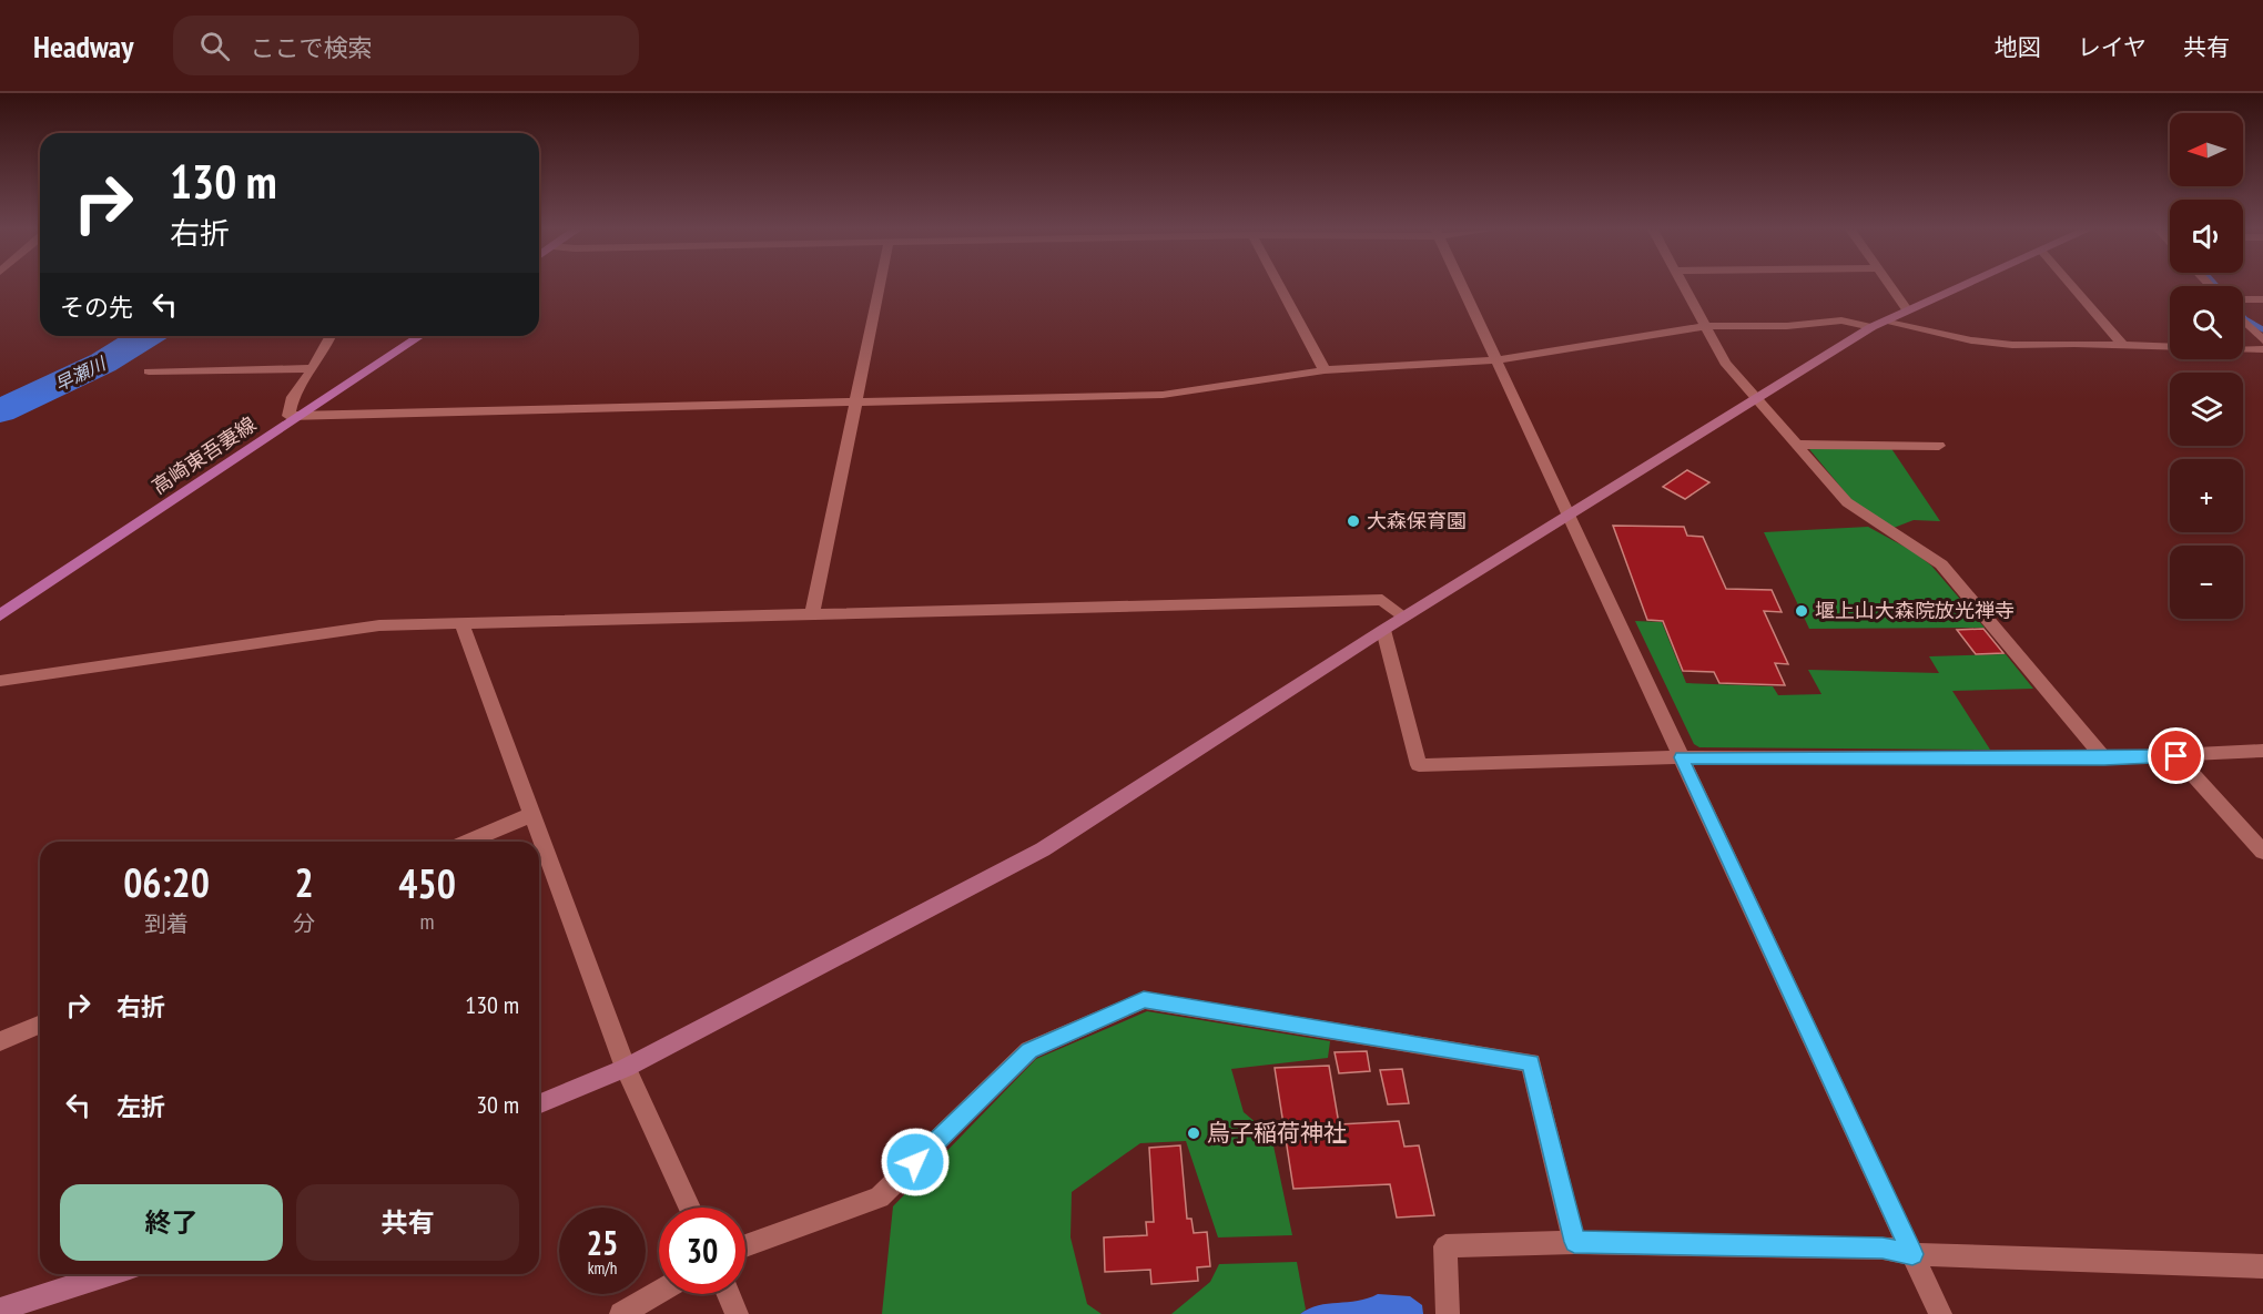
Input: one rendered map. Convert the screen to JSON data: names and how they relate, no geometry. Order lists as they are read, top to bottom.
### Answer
{
  "streets": {
    "main road": ["高崎東吾妻線"]
  },
  "water": ["早瀬川"],
  "places": ["大森保育園", "堰上山大森院放光禅寺", "烏子稲荷神社"],
  "north": "left",
  "page": {
    "header": "Headway",
    "search": "ここで検索",
    "nav": ["地図", "レイヤ", "共有"],
    "map_buttons": ["+", "−"],
    "turn": ["130 m", "右折"],
    "then": "その先",
    "eta": [
      "06:20",
      "到着",
      "2",
      "分",
      "450",
      "m"
    ],
    "list": [
      {
        "name": "右折",
        "value": "130 m"
      },
      {
        "name": "左折",
        "value": "30 m"
      }
    ],
    "buttons": ["終了", "共有"],
    "speed": "25 km/h",
    "limit": "30"
  }
}
